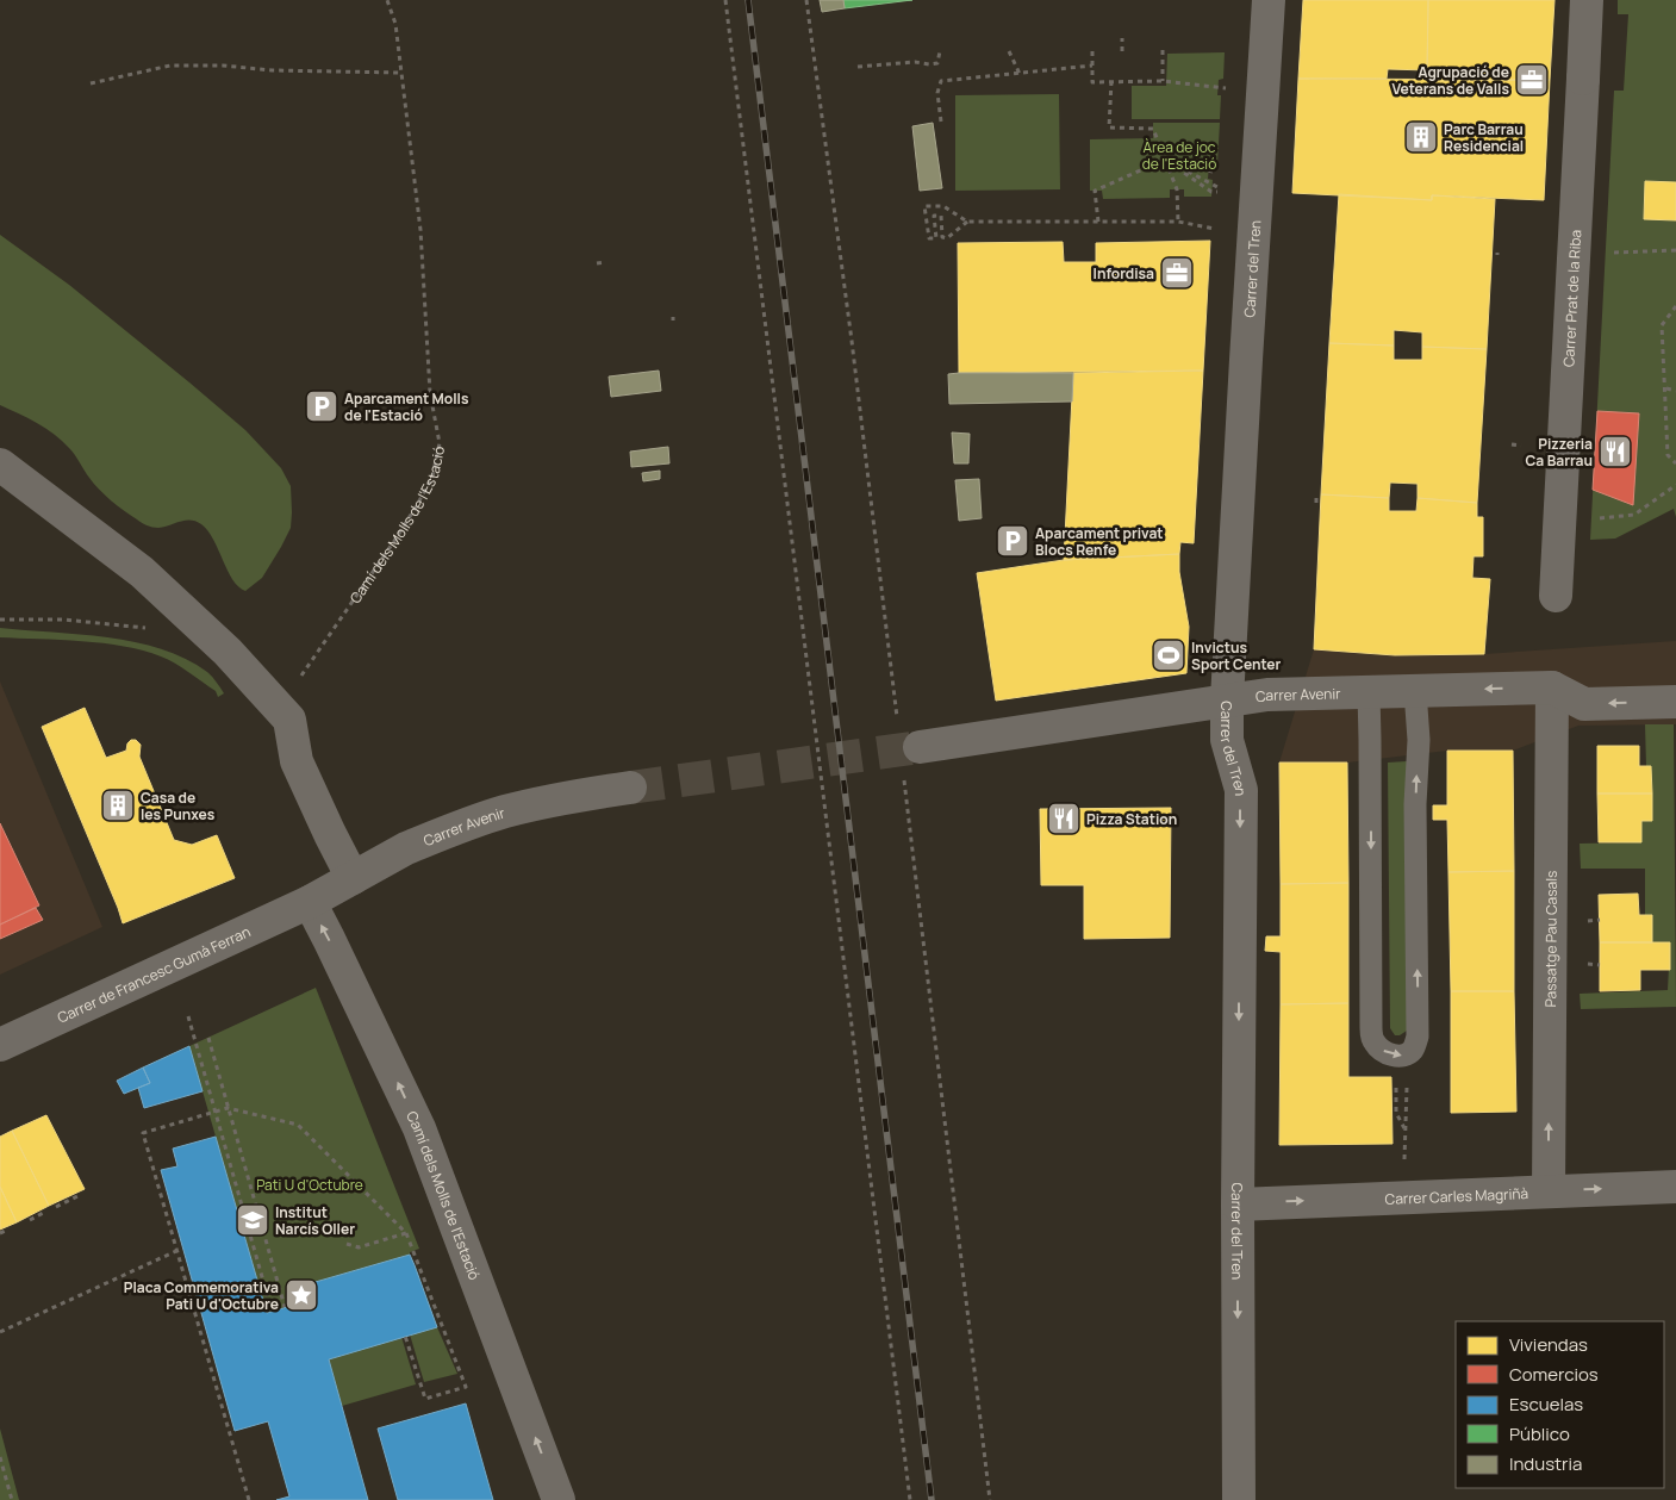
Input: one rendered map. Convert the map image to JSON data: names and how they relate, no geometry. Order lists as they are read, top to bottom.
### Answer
{
  "streets": {
    "street": [
      "Carrer del Tren",
      "Carrer Prat de la Riba",
      "Camí dels Molls de l'Estació",
      "Carrer Avenir",
      "Passatge Pau Casals",
      "Carrer de Francesc Gumà Ferran",
      "Carrer Carles Magriñà"
    ]
  },
  "crossings": [
    ["Carrer del Tren", "Carrer Avenir"],
    ["Carrer del Tren", "Carrer Carles Magriñà"],
    ["Camí dels Molls de l'Estació", "Carrer Avenir"],
    ["Camí dels Molls de l'Estació", "Carrer de Francesc Gumà Ferran"],
    ["Carrer Avenir", "Passatge Pau Casals"],
    ["Carrer Avenir", "Carrer de Francesc Gumà Ferran"],
    ["Passatge Pau Casals", "Carrer Carles Magriñà"]
  ],
  "one_way": ["Carrer del Tren", "Passatge Pau Casals", "Carrer Carles Magriñà"],
  "parks": ["Àrea de joc de l'Estació", "Pati U d'Octubre"],
  "places": {
    "office": ["Agrupació de Veterans de Valls", "Infordisa"],
    "building": ["Parc Barrau Residencial", "Casa de les Punxes"],
    "parking": ["Aparcament Molls de l'Estació", "Aparcament privat Blocs Renfe"],
    "restaurant": ["Pizzeria Ca Barrau", "Pizza Station"],
    "sports": ["Invictus Sport Center"],
    "school or university": ["Institut Narcís Oller"],
    "place": ["Placa Commemorativa Pati U d'Octubre"]
  },
  "legend": [
    "Viviendas",
    "Comercios",
    "Escuelas",
    "Público",
    "Industria"
  ]
}
